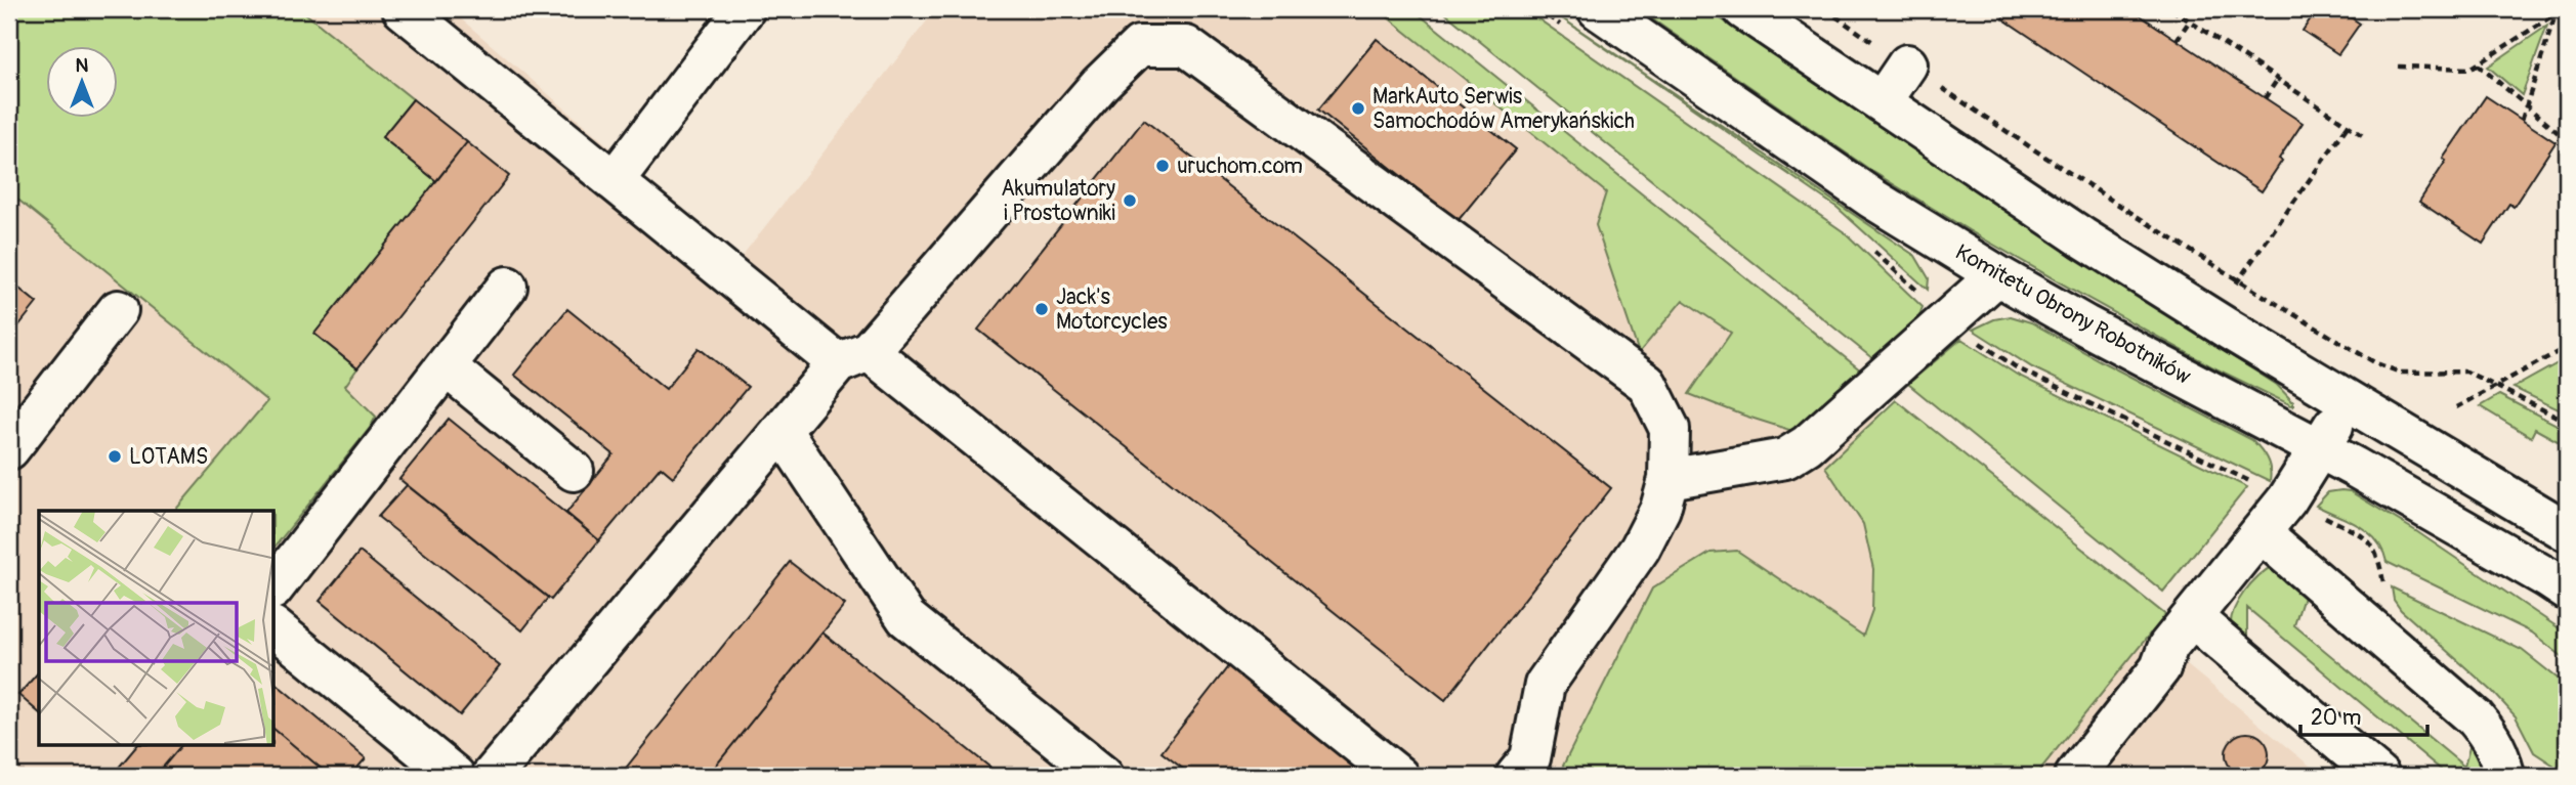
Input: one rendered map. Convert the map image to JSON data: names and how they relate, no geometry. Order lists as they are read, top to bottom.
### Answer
{
  "streets": {
    "street": ["Komitetu Obrony Robotników"]
  },
  "places": [
    "MarkAuto Serwis Samochodów Amerykańskich",
    "uruchom.com",
    "Akumulatory i Prostowniki",
    "Jack's Motorcycles",
    "LOTAMS"
  ],
  "scale_bar": "20 m",
  "north": "top"
}
